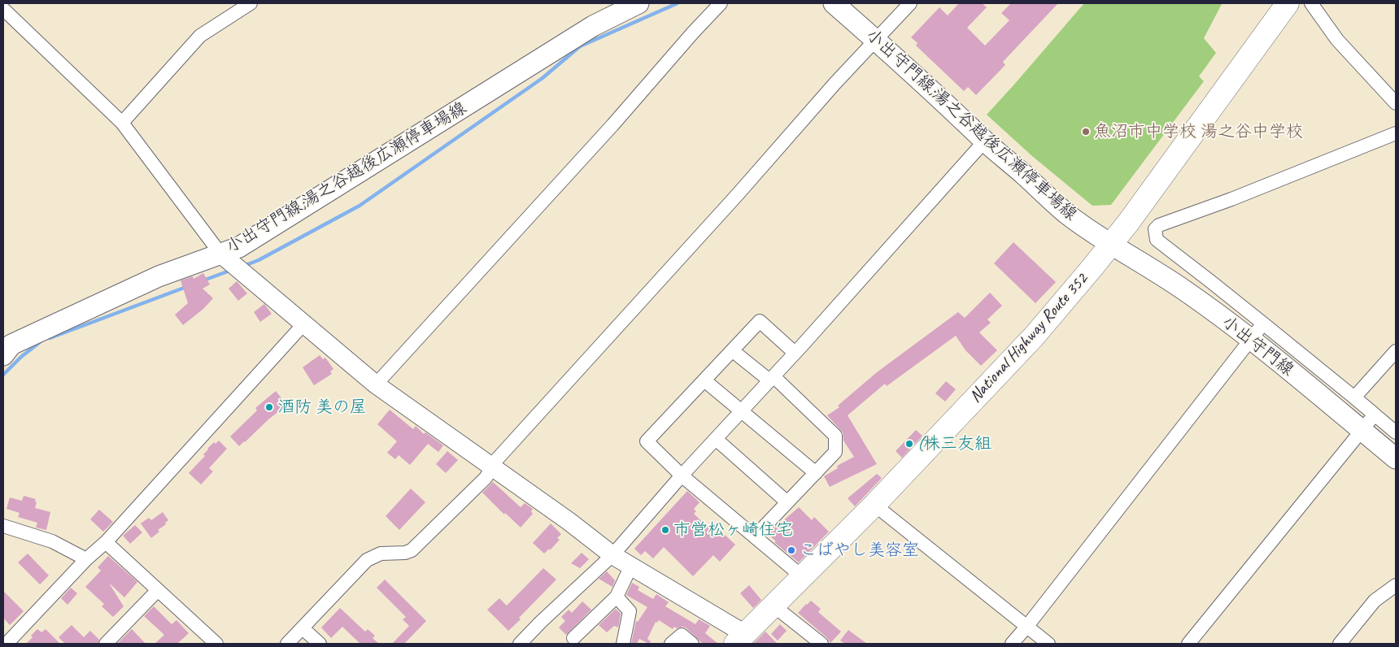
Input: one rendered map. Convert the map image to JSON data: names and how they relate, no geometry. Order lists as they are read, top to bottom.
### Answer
{
  "streets": {
    "highway": ["National Highway Route 352"],
    "main road": ["小出守門線;湯之谷越後広瀬停車場線", "小出守門線"]
  },
  "crossings": [
    ["小出守門線;湯之谷越後広瀬停車場線", "National Highway Route 352"],
    ["小出守門線;湯之谷越後広瀬停車場線", "小出守門線"],
    ["National Highway Route 352", "小出守門線"]
  ],
  "places": [
    "魚沼市中学校 湯之谷中学校",
    "酒防 美の屋",
    "(株三友組",
    "市営松ヶ崎住宅",
    "こばやし美容室"
  ]
}
